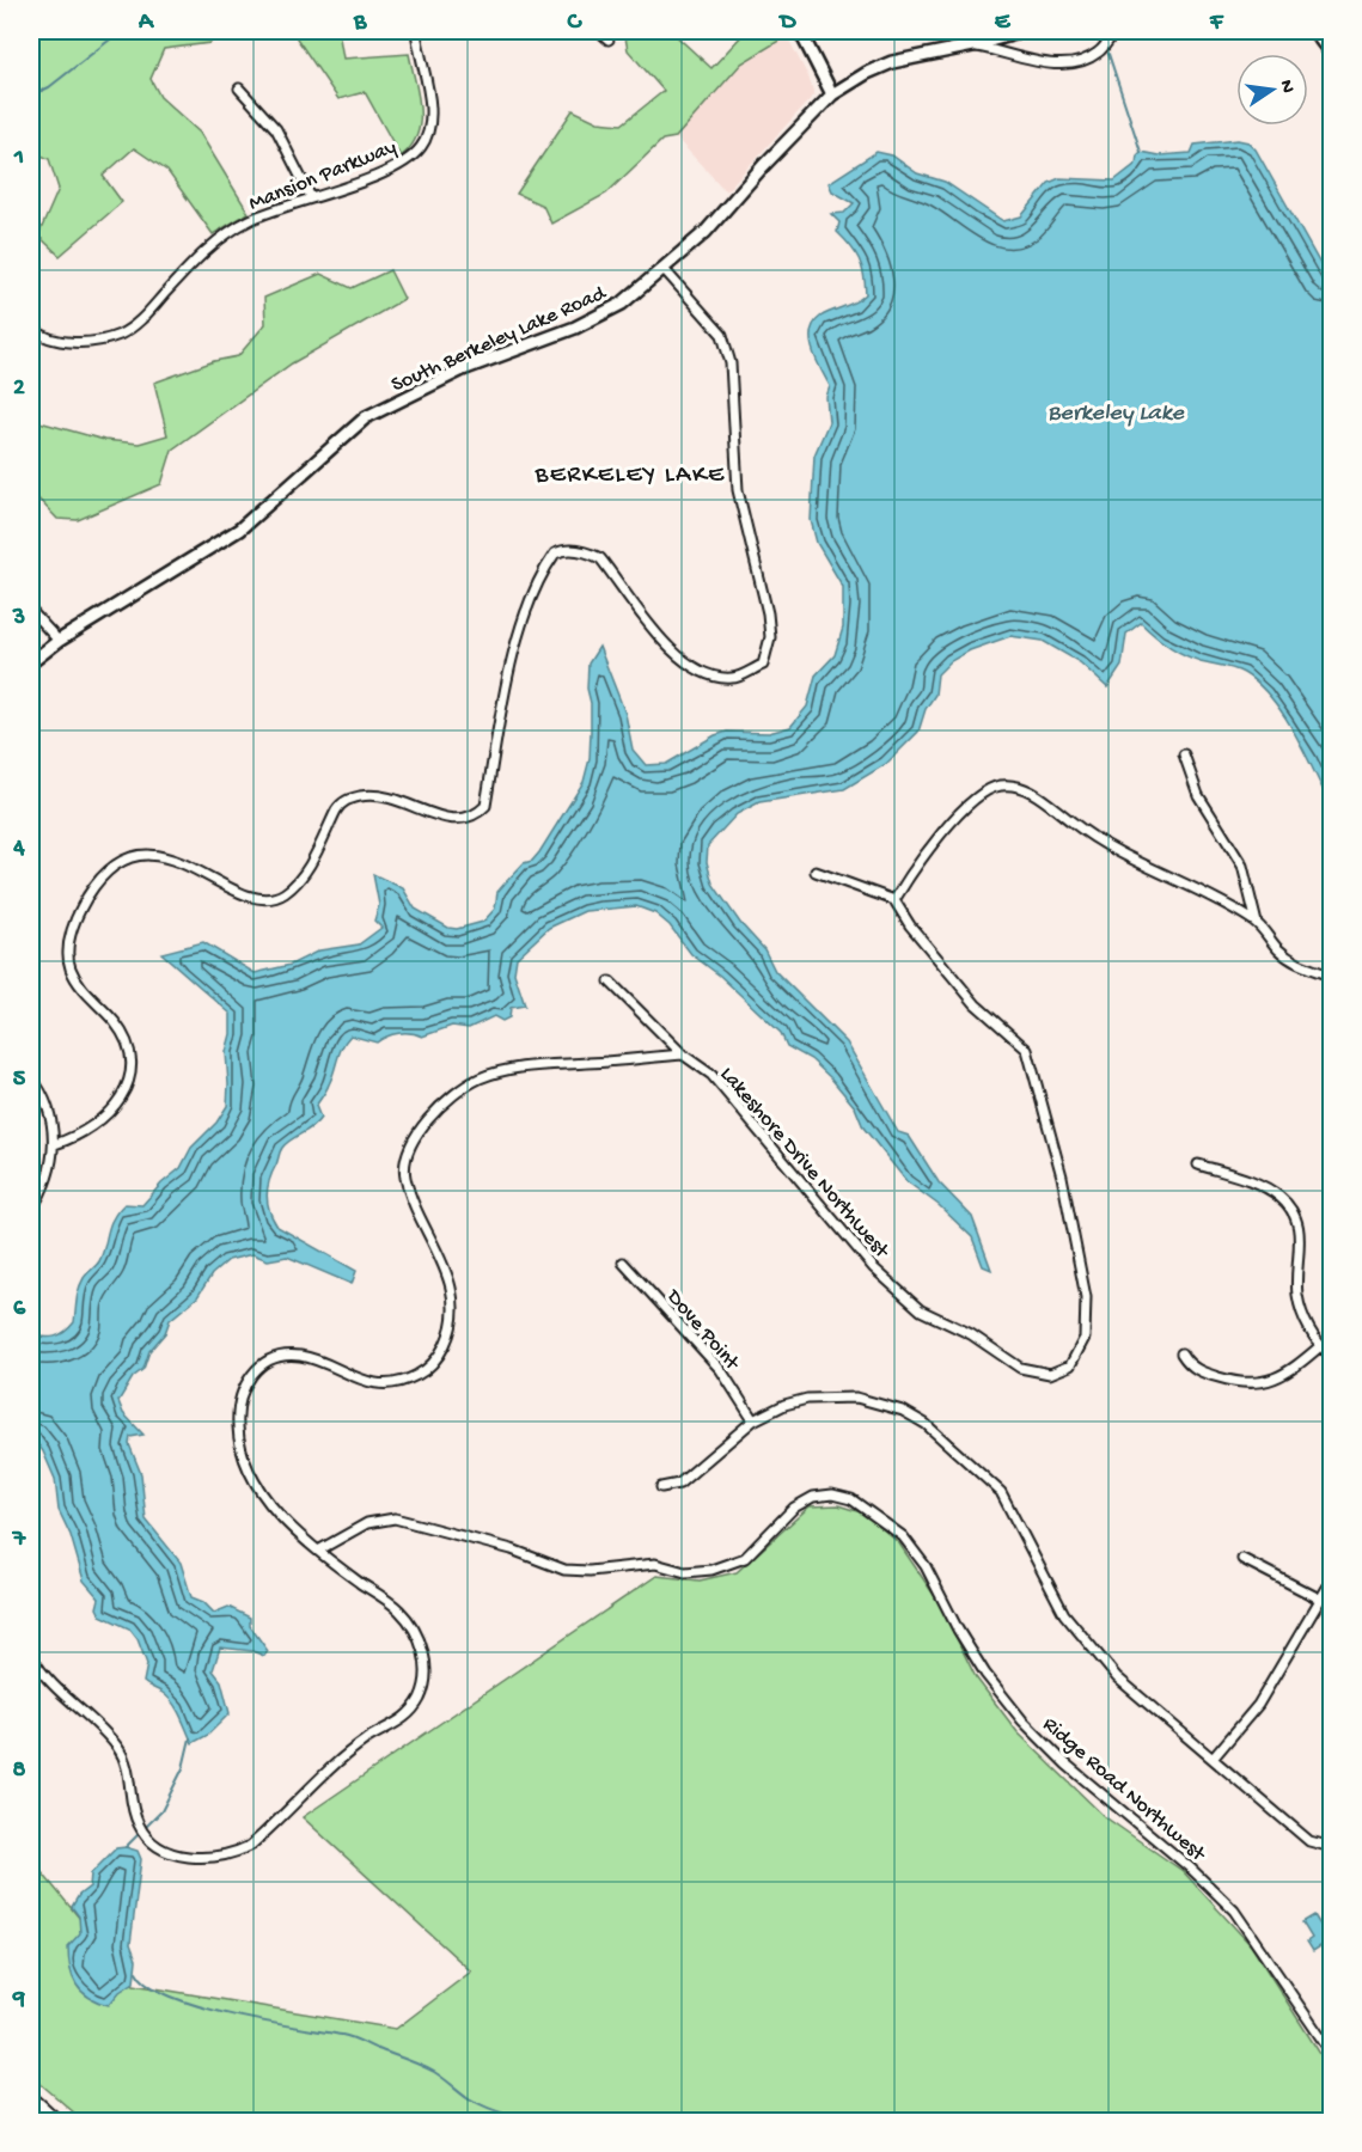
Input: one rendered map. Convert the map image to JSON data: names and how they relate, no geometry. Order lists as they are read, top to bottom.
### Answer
{
  "streets": {
    "street": [
      "Mansion Parkway",
      "South Berkeley Lake Road",
      "Lakeshore Drive Northwest",
      "Dove Point",
      "Ridge Road Northwest"
    ]
  },
  "districts": ["BERKELEY LAKE"],
  "water": ["Berkeley Lake"],
  "north": "right",
  "grid": {
    "columns": [
      "A",
      "B",
      "C",
      "D",
      "E",
      "F"
    ],
    "rows": [
      "1",
      "2",
      "3",
      "4",
      "5",
      "6",
      "7",
      "8",
      "9"
    ]
  }
}
